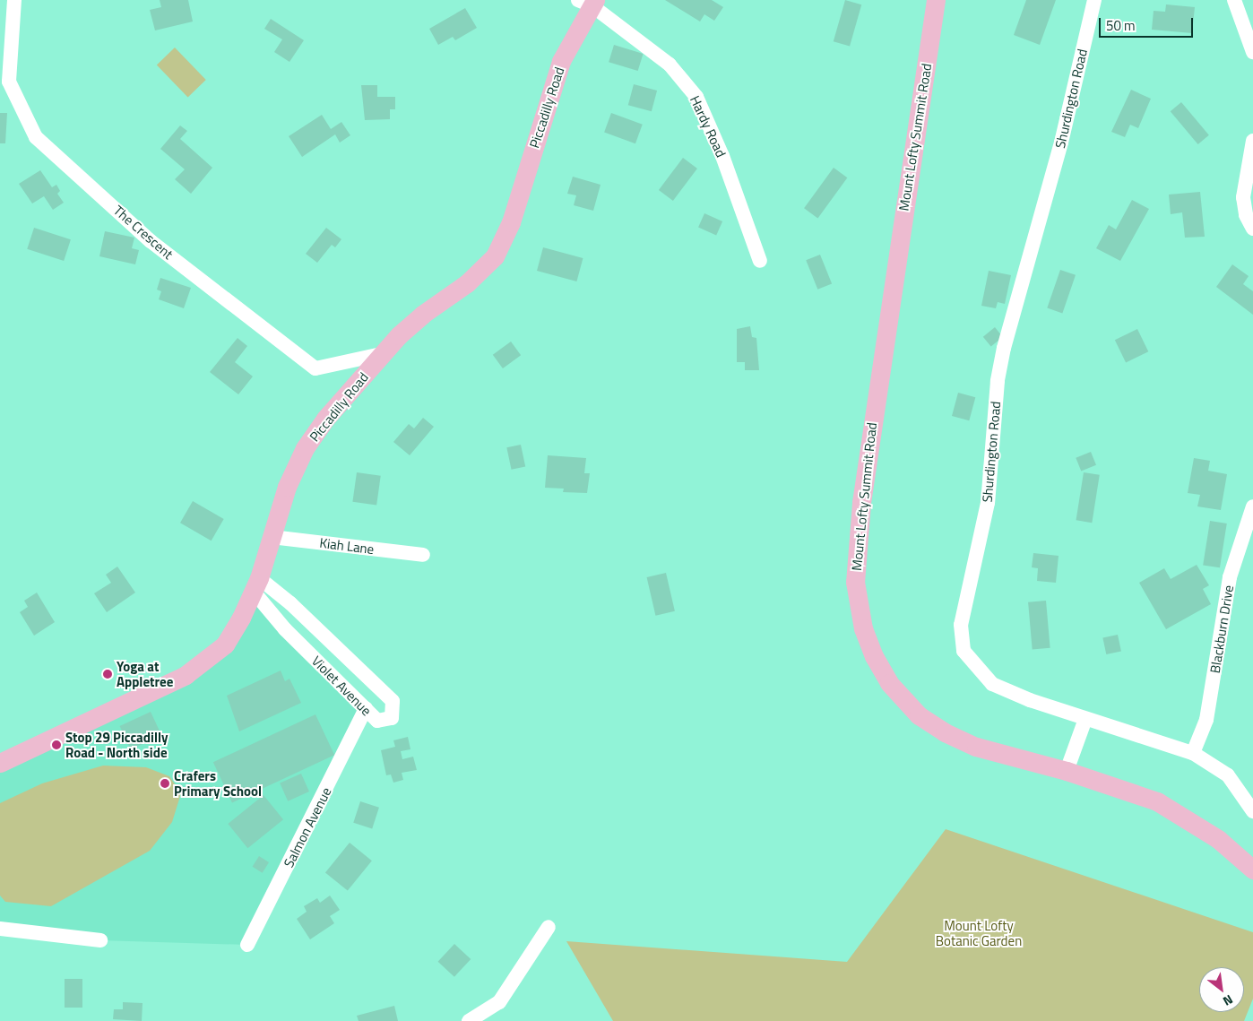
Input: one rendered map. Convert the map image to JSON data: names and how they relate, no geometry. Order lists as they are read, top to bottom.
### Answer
{
  "streets": {
    "main road": ["Piccadilly Road", "Mount Lofty Summit Road"],
    "street": [
      "Shurdington Road",
      "Hardy Road",
      "The Crescent",
      "Kiah Lane",
      "Blackburn Drive",
      "Violet Avenue",
      "Salmon Avenue"
    ]
  },
  "crossings": [
    ["Shurdington Road", "Blackburn Drive"],
    ["Piccadilly Road", "Hardy Road"],
    ["Piccadilly Road", "The Crescent"],
    ["Piccadilly Road", "Kiah Lane"],
    ["Piccadilly Road", "Violet Avenue"],
    ["Violet Avenue", "Salmon Avenue"]
  ],
  "parks": ["Mount Lofty Botanic Garden"],
  "places": ["Yoga at Appletree", "Stop 29 Piccadilly Road - North side", "Crafers Primary School"],
  "scale_bar": "50 m",
  "north": "bottom right"
}
